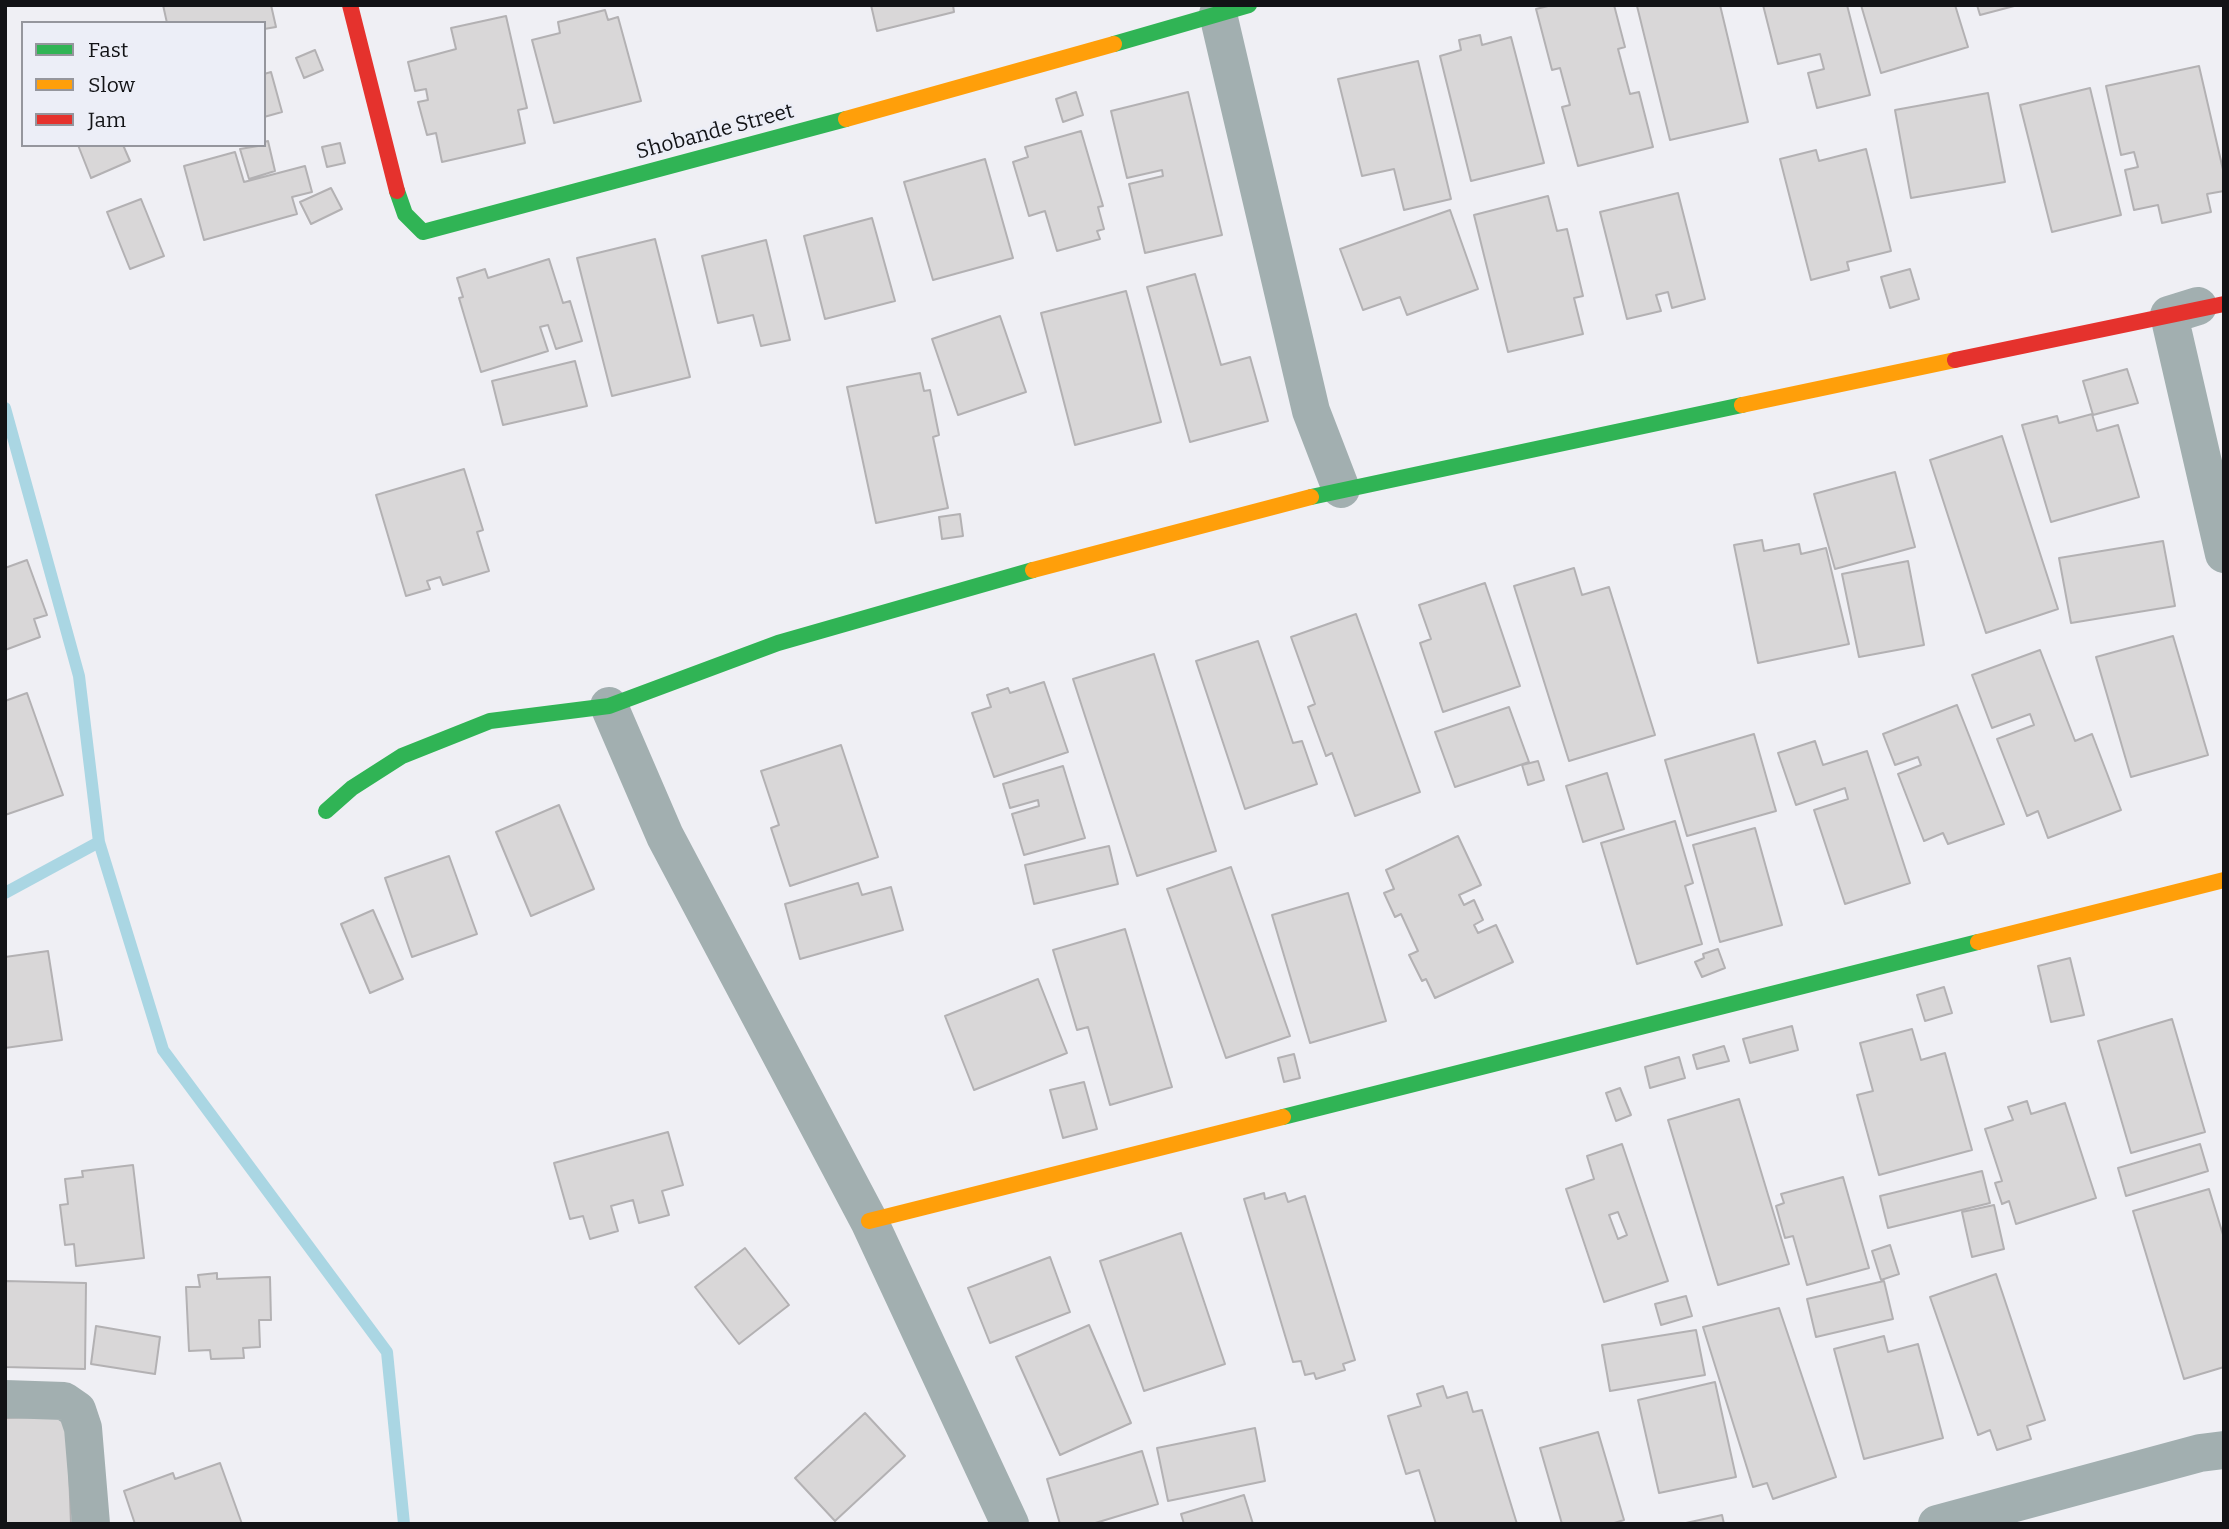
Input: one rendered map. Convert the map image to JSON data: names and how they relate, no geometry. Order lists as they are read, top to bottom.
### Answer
{
  "streets": {
    "street": ["Shobande Street"]
  },
  "legend": ["Fast", "Slow", "Jam"]
}
